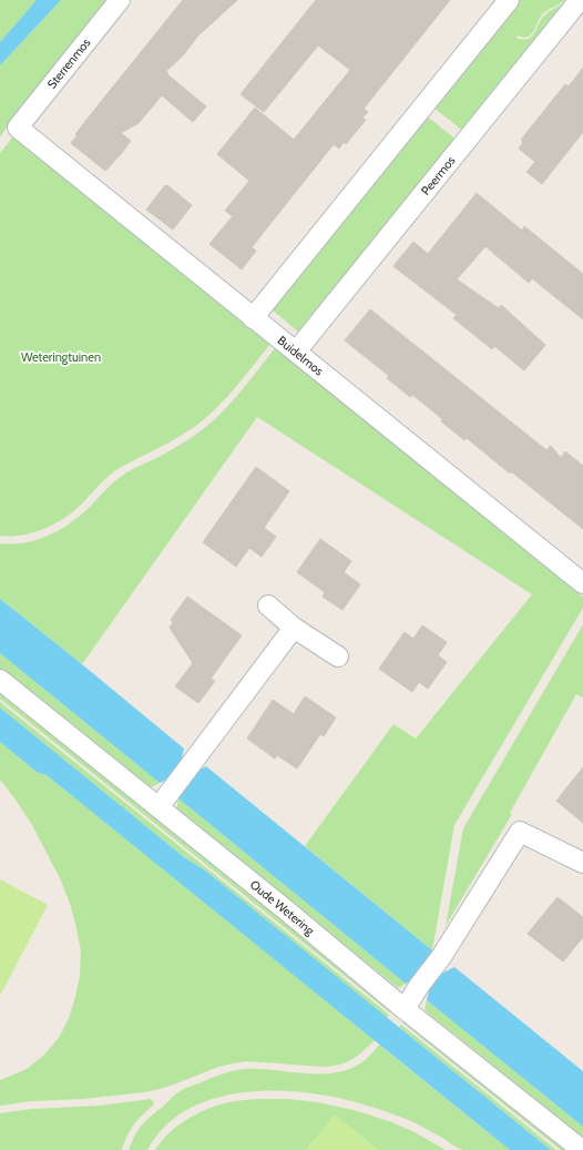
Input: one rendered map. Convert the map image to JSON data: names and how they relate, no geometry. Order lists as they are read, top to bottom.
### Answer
{
  "streets": {
    "street": [
      "Sterrenmos",
      "Peermos",
      "Buidelmos",
      "Oude Wetering"
    ]
  },
  "crossings": [
    ["Sterrenmos", "Buidelmos"],
    ["Peermos", "Buidelmos"]
  ],
  "parks": ["Weteringtuinen"]
}
